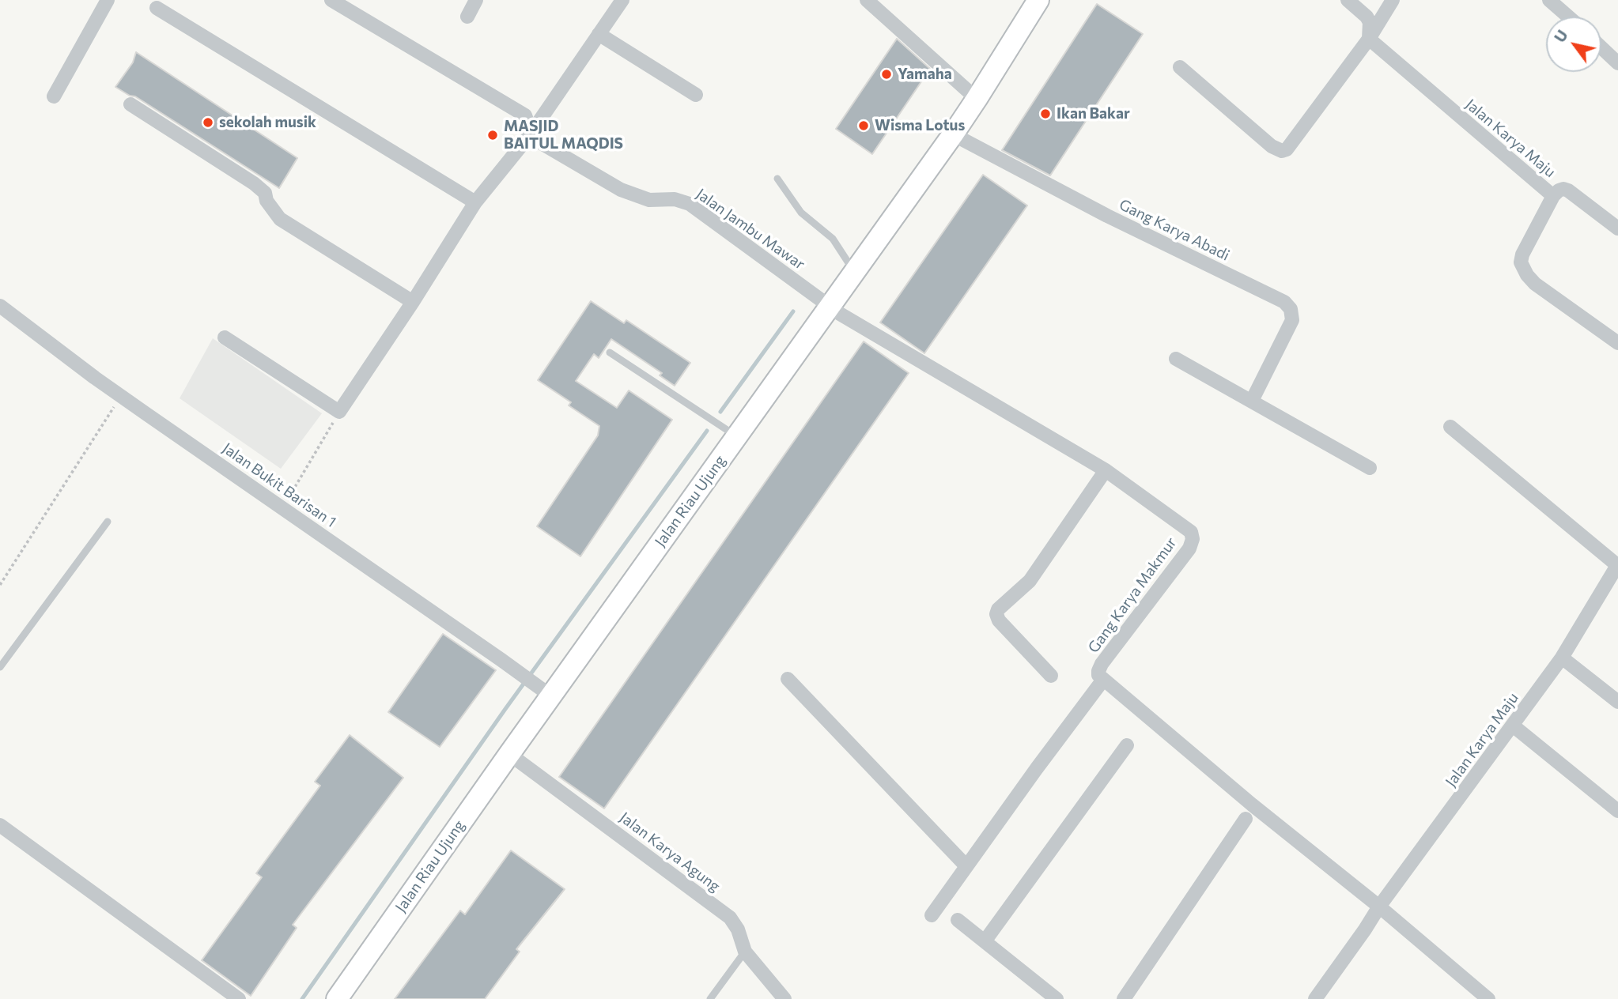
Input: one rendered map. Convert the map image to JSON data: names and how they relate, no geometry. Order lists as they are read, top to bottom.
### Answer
{
  "streets": {
    "main road": ["Jalan Riau Ujung"],
    "street": [
      "Jalan Karya Maju",
      "Jalan Jambu Mawar",
      "Gang Karya Abadi",
      "Jalan Bukit Barisan 1",
      "Gang Karya Makmur",
      "Jalan Karya Agung"
    ]
  },
  "crossings": [
    ["Jalan Jambu Mawar", "Jalan Riau Ujung"],
    ["Jalan Jambu Mawar", "Gang Karya Makmur"],
    ["Gang Karya Abadi", "Jalan Riau Ujung"],
    ["Jalan Bukit Barisan 1", "Jalan Riau Ujung"],
    ["Jalan Riau Ujung", "Gang Karya Makmur"],
    ["Jalan Riau Ujung", "Jalan Karya Agung"]
  ],
  "places": [
    "Yamaha",
    "Ikan Bakar",
    "sekolah musik",
    "Wisma Lotus",
    "MASJID BAITUL MAQDIS"
  ],
  "north": "top left"
}
